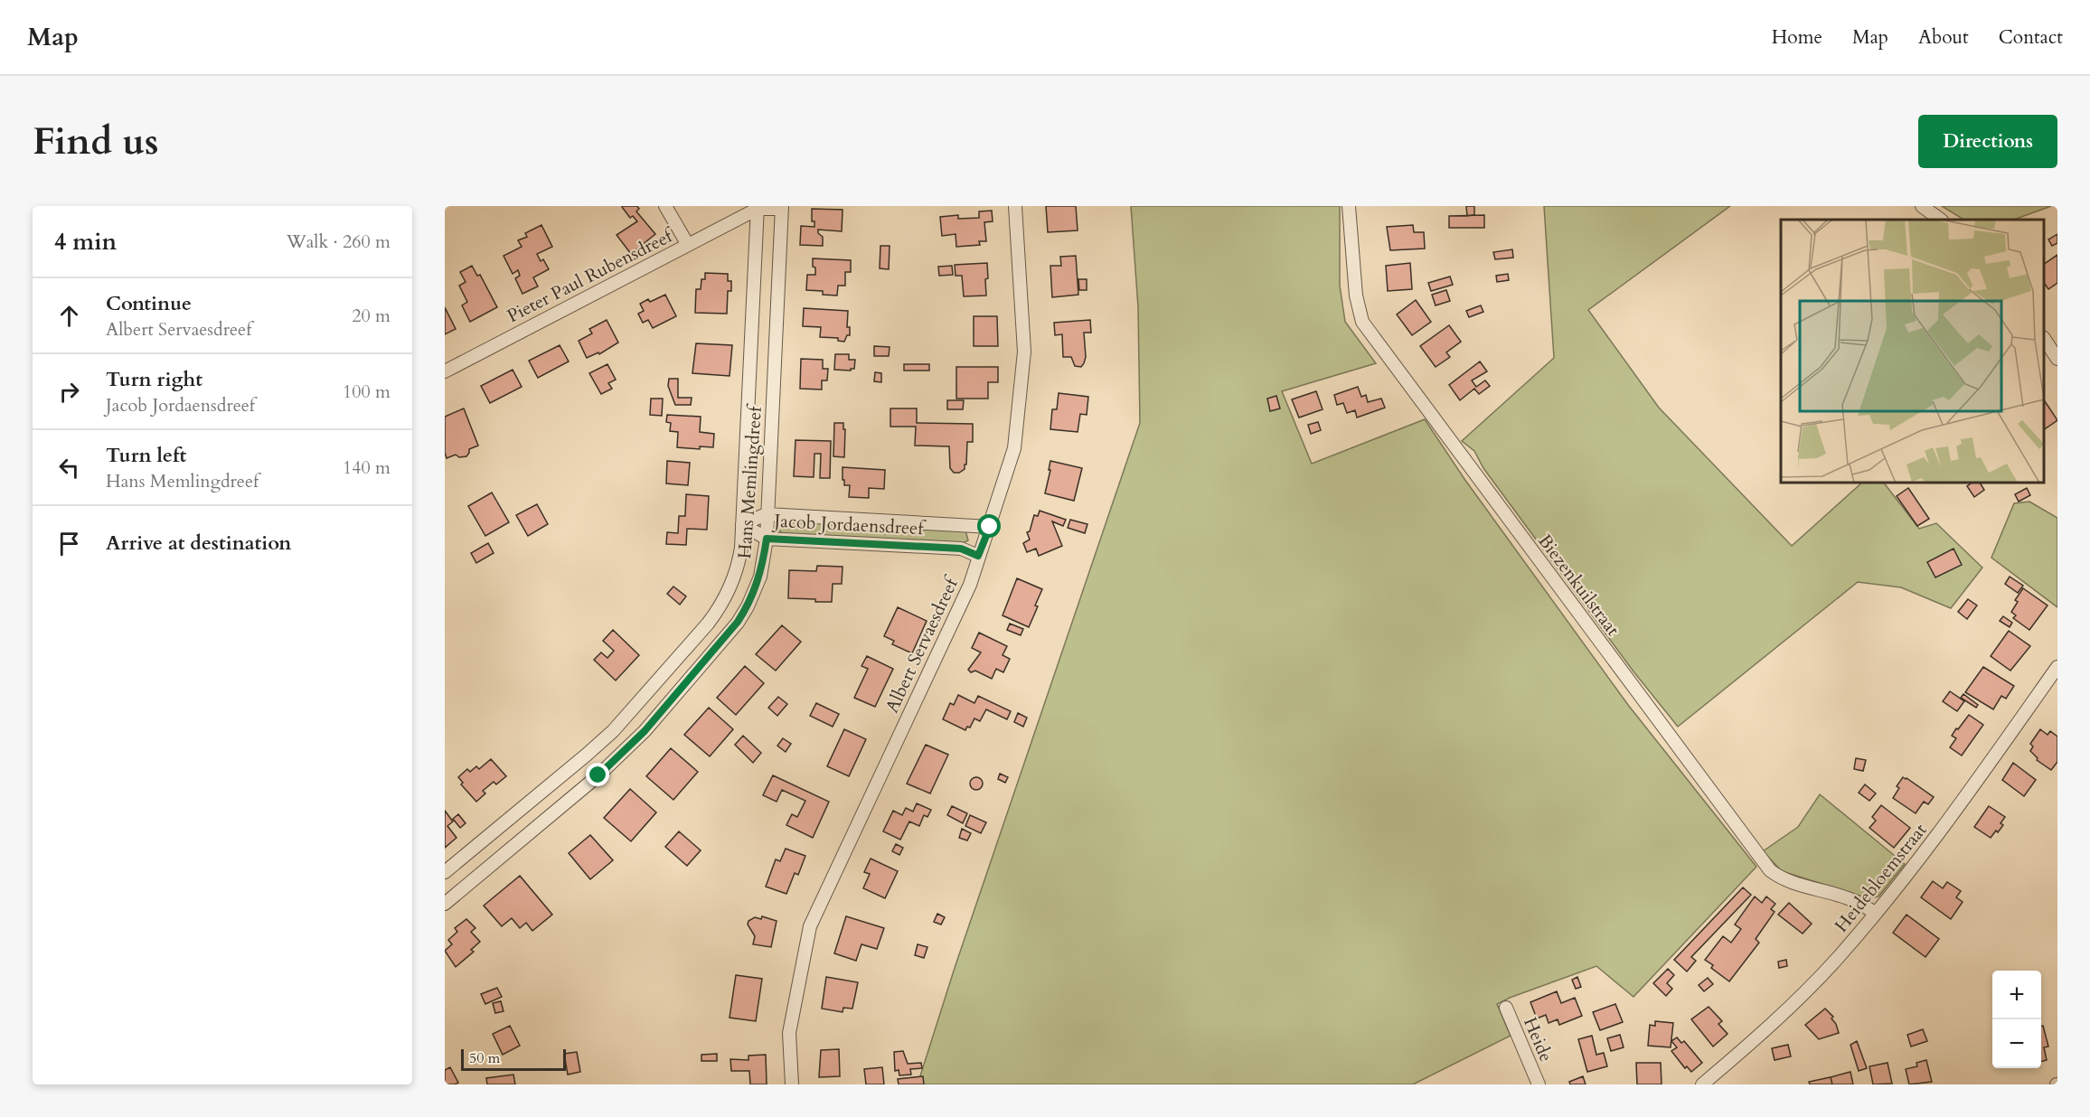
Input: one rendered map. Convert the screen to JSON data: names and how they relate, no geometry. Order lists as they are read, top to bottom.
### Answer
{
  "streets": {
    "street": [
      "Pieter Paul Rubensdreef",
      "Hans Memlingdreef",
      "Jacob Jordaensdreef",
      "Biezenkuilstraat",
      "Albert Servaesdreef",
      "Heidebloemstraat",
      "Heide"
    ]
  },
  "crossings": [
    ["Pieter Paul Rubensdreef", "Hans Memlingdreef"],
    ["Hans Memlingdreef", "Jacob Jordaensdreef"],
    ["Jacob Jordaensdreef", "Albert Servaesdreef"],
    ["Biezenkuilstraat", "Heidebloemstraat"]
  ],
  "scale_bar": "50 m",
  "page": {
    "header": "Map",
    "nav": [
      "Home",
      "Map",
      "About",
      "Contact"
    ],
    "buttons": "Directions",
    "title": "Find us",
    "heading": ["4 min", "Walk · 260 m"],
    "list": [
      ["Continue", "Albert Servaesdreef", "20 m"],
      ["Turn right", "Jacob Jordaensdreef", "100 m"],
      ["Turn left", "Hans Memlingdreef", "140 m"],
      "Arrive at destination"
    ],
    "map_buttons": ["+", "−"],
    "scale": "50 m"
  }
}
